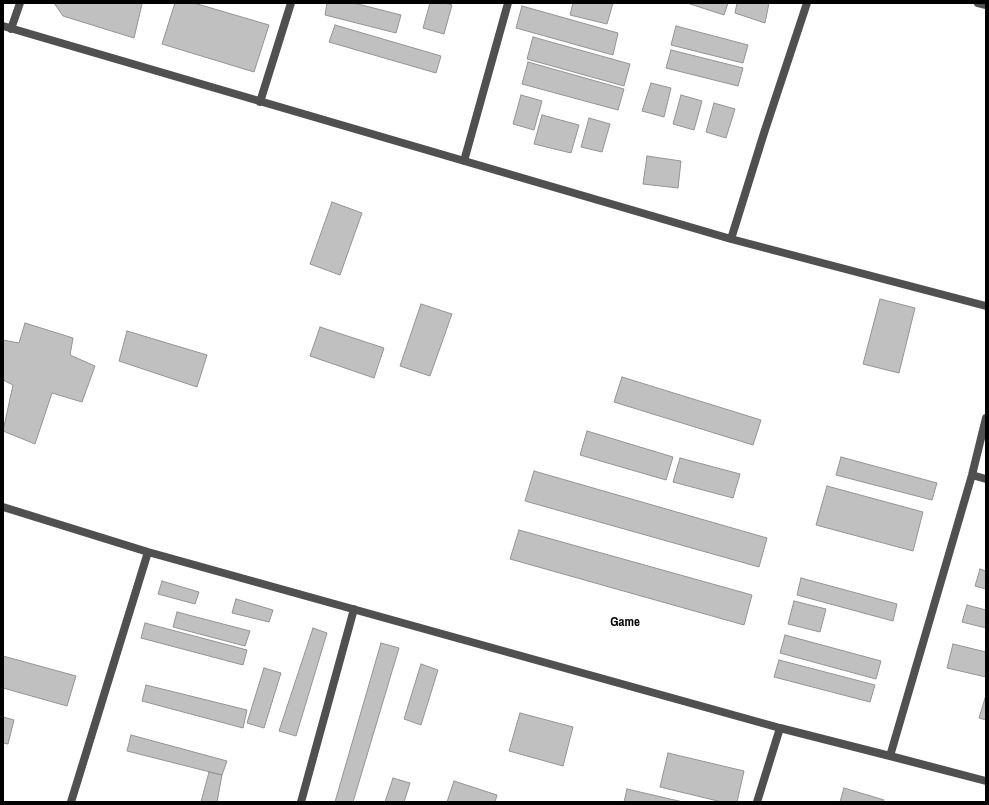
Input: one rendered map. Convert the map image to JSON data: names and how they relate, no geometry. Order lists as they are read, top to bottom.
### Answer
{
  "districts": ["Game"]
}
